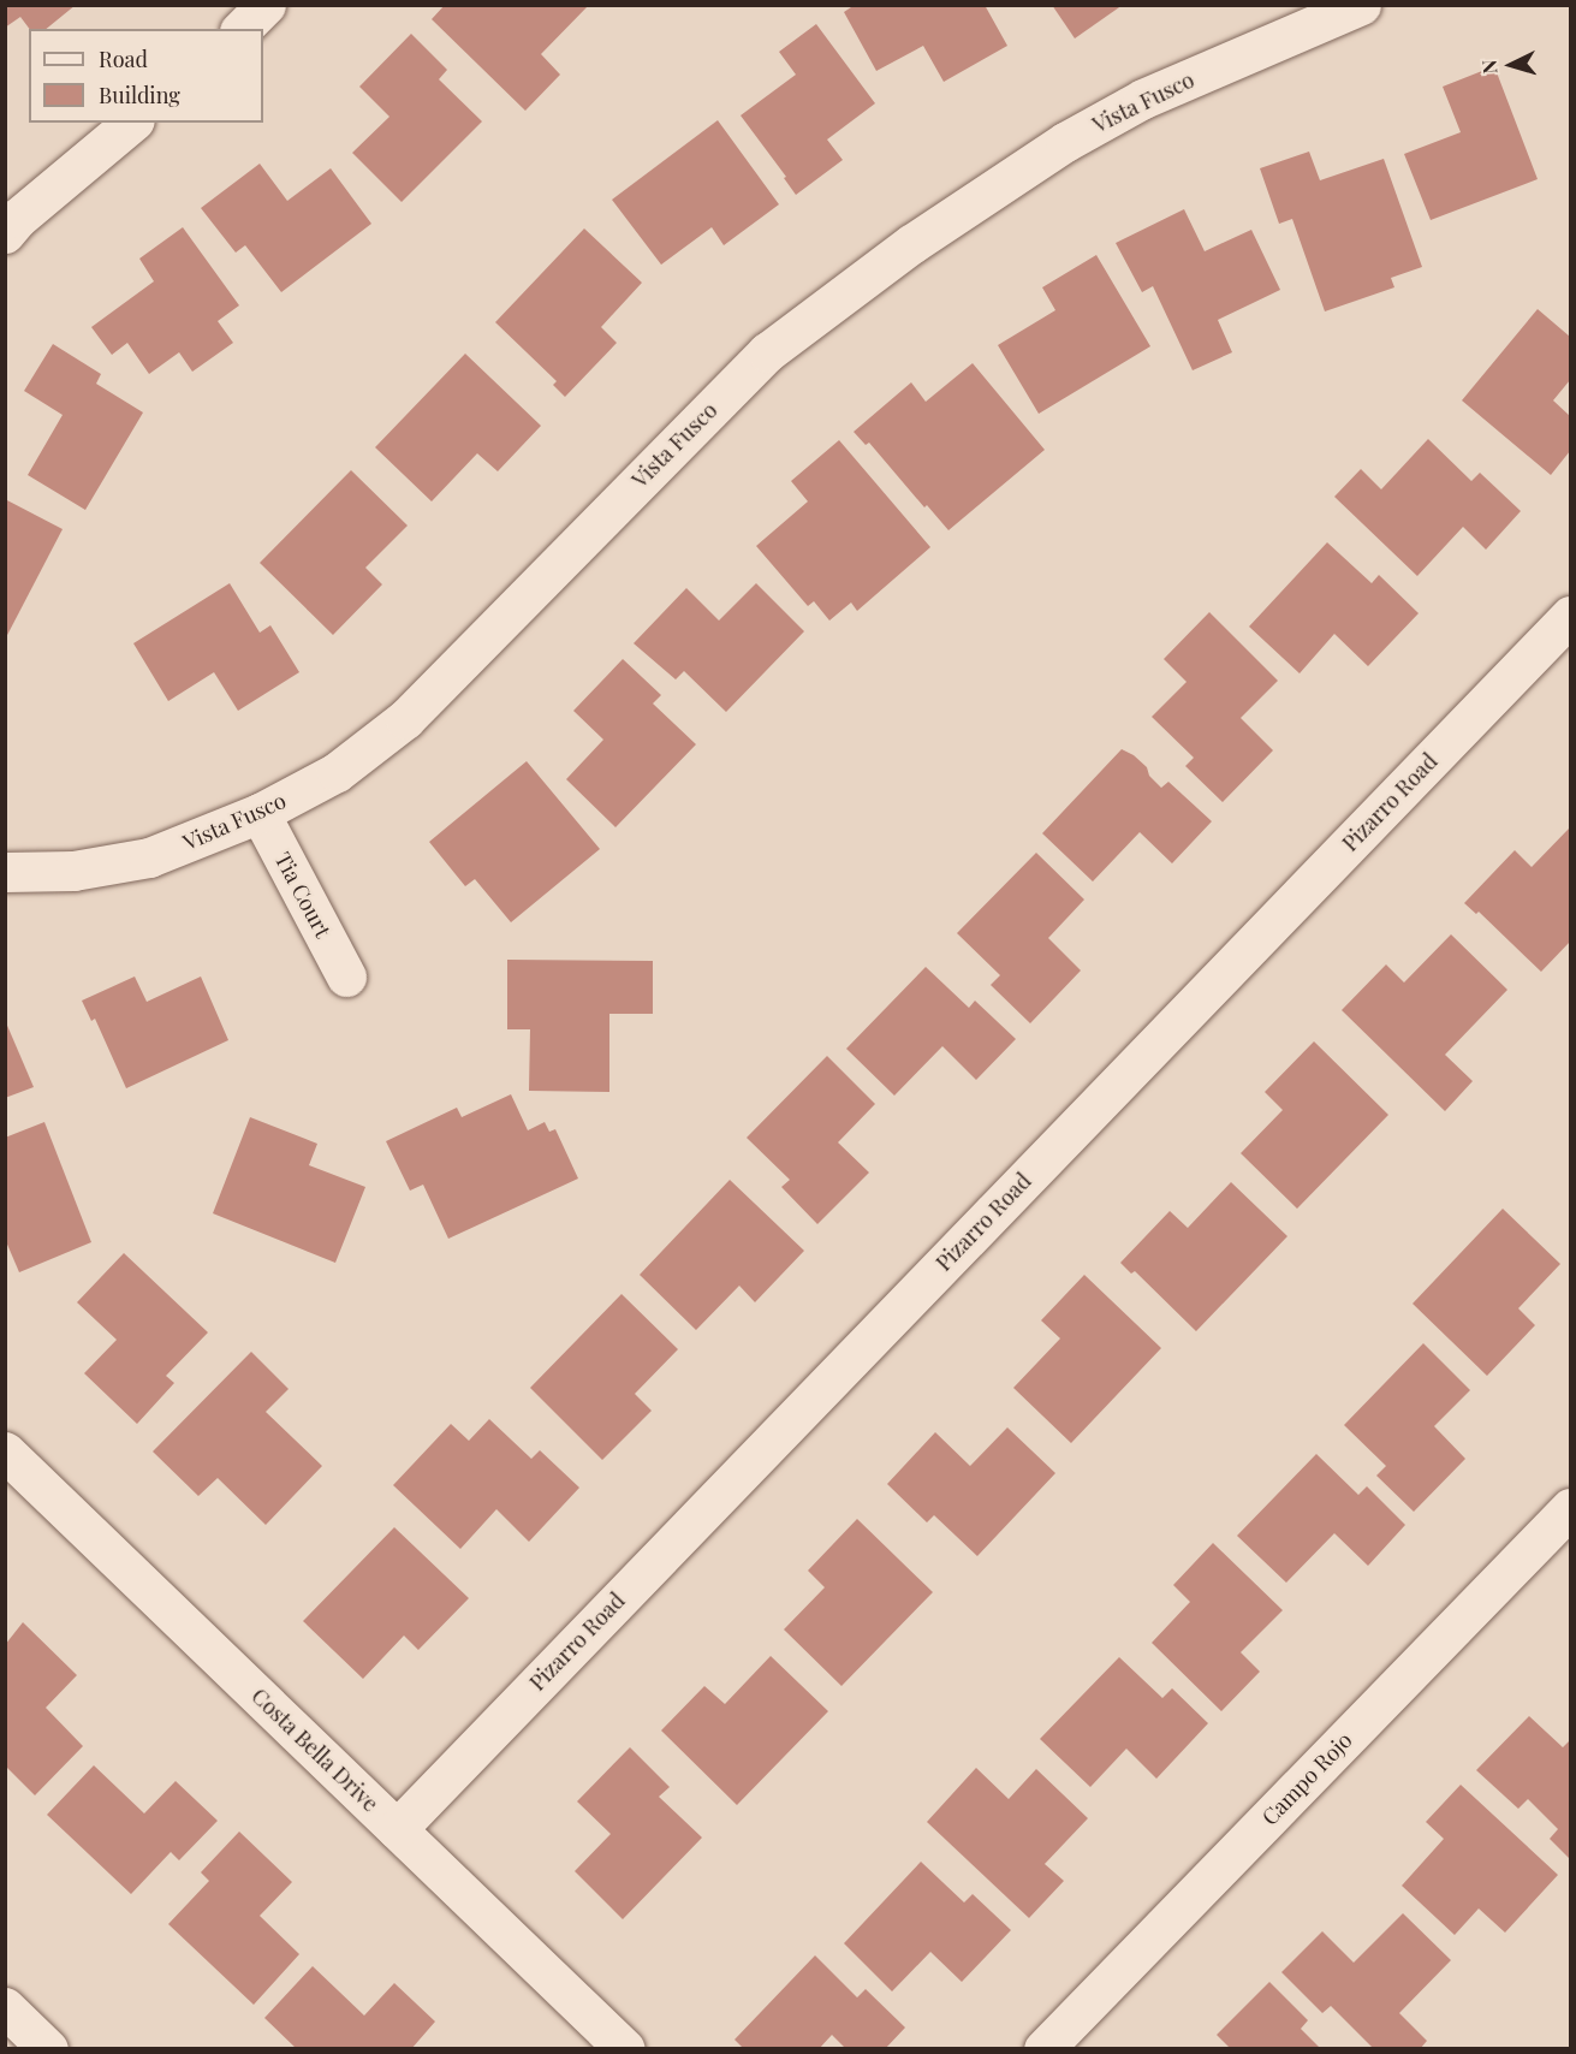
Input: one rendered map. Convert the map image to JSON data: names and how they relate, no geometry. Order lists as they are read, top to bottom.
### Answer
{
  "streets": {
    "street": [
      "Vista Fusco",
      "Pizarro Road",
      "Tia Court",
      "Costa Bella Drive",
      "Campo Rojo"
    ]
  },
  "crossings": [
    ["Vista Fusco", "Tia Court"],
    ["Pizarro Road", "Costa Bella Drive"]
  ],
  "legend": ["Road", "Building"],
  "north": "left"
}
